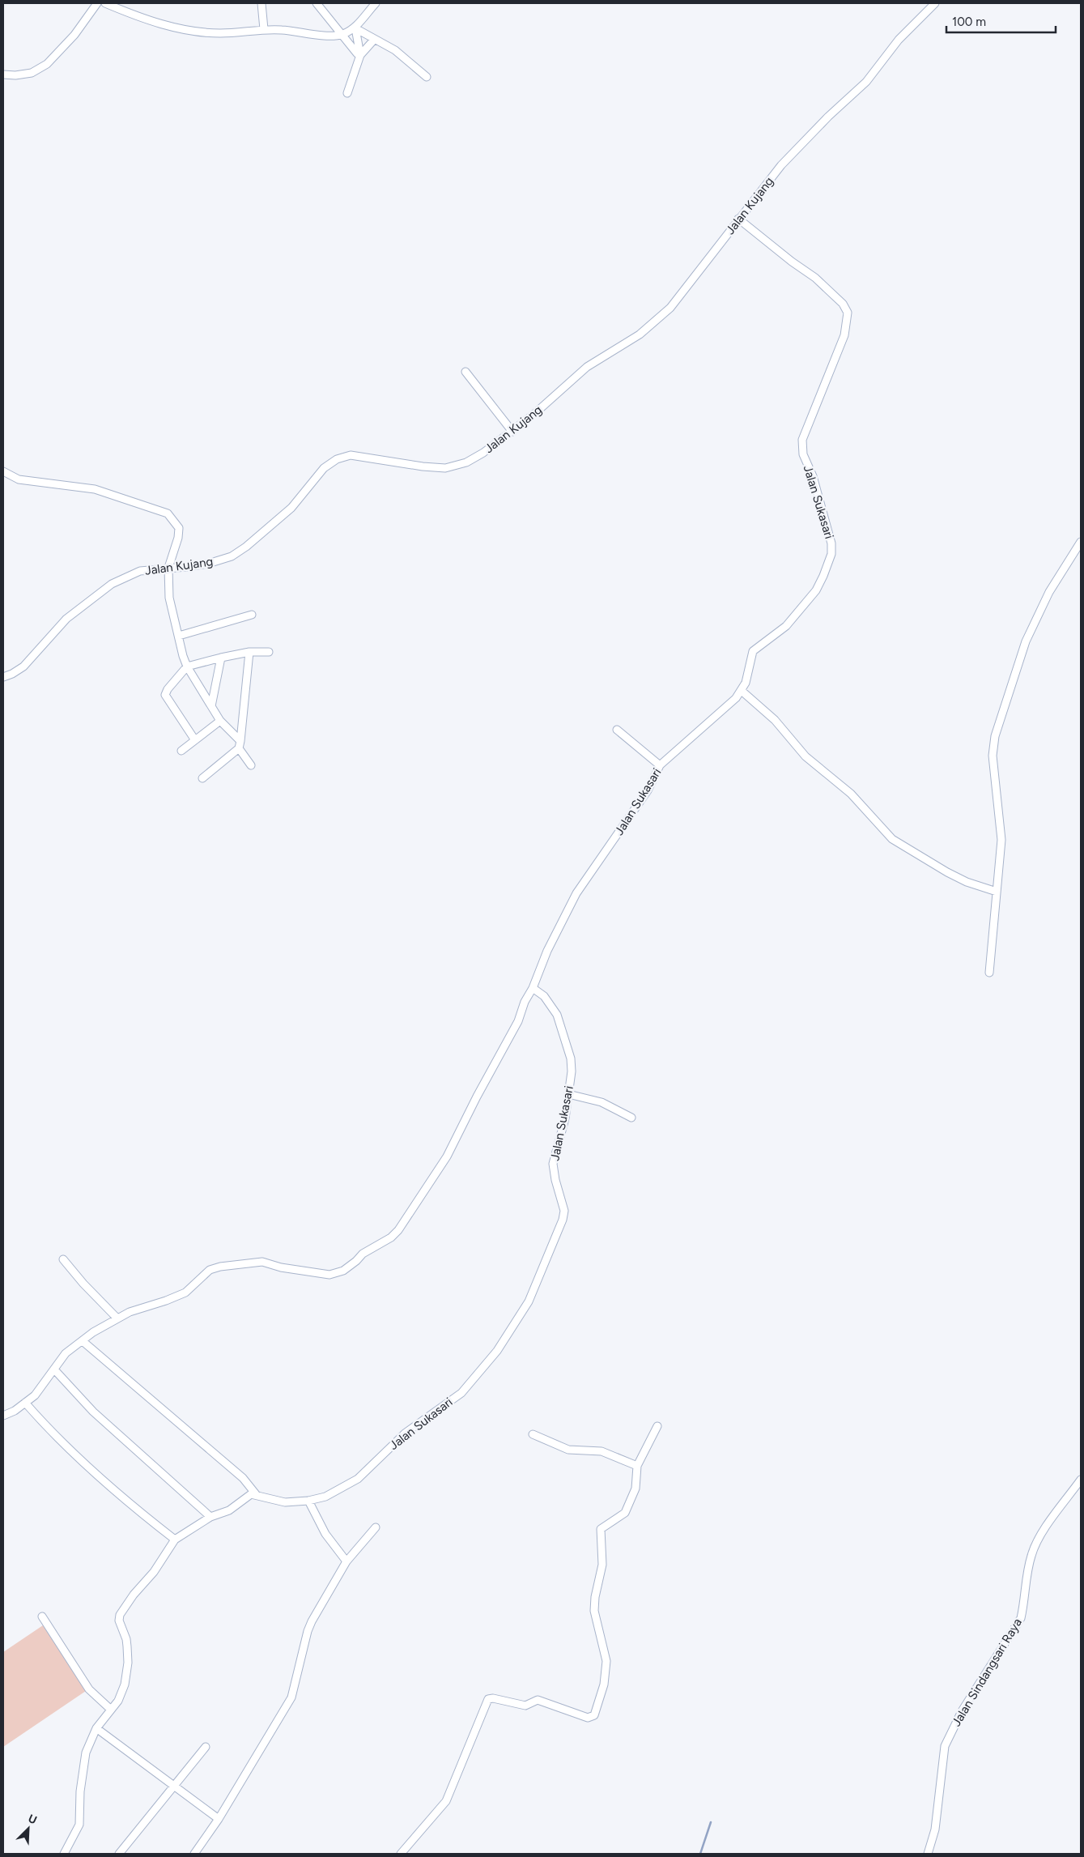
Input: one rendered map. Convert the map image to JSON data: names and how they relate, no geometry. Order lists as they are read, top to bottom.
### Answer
{
  "streets": {
    "street": ["Jalan Kujang", "Jalan Sukasari", "Jalan Sindangsari Raya"]
  },
  "crossings": [
    ["Jalan Kujang", "Jalan Sukasari"]
  ],
  "scale_bar": "100 m",
  "north": "top right"
}
